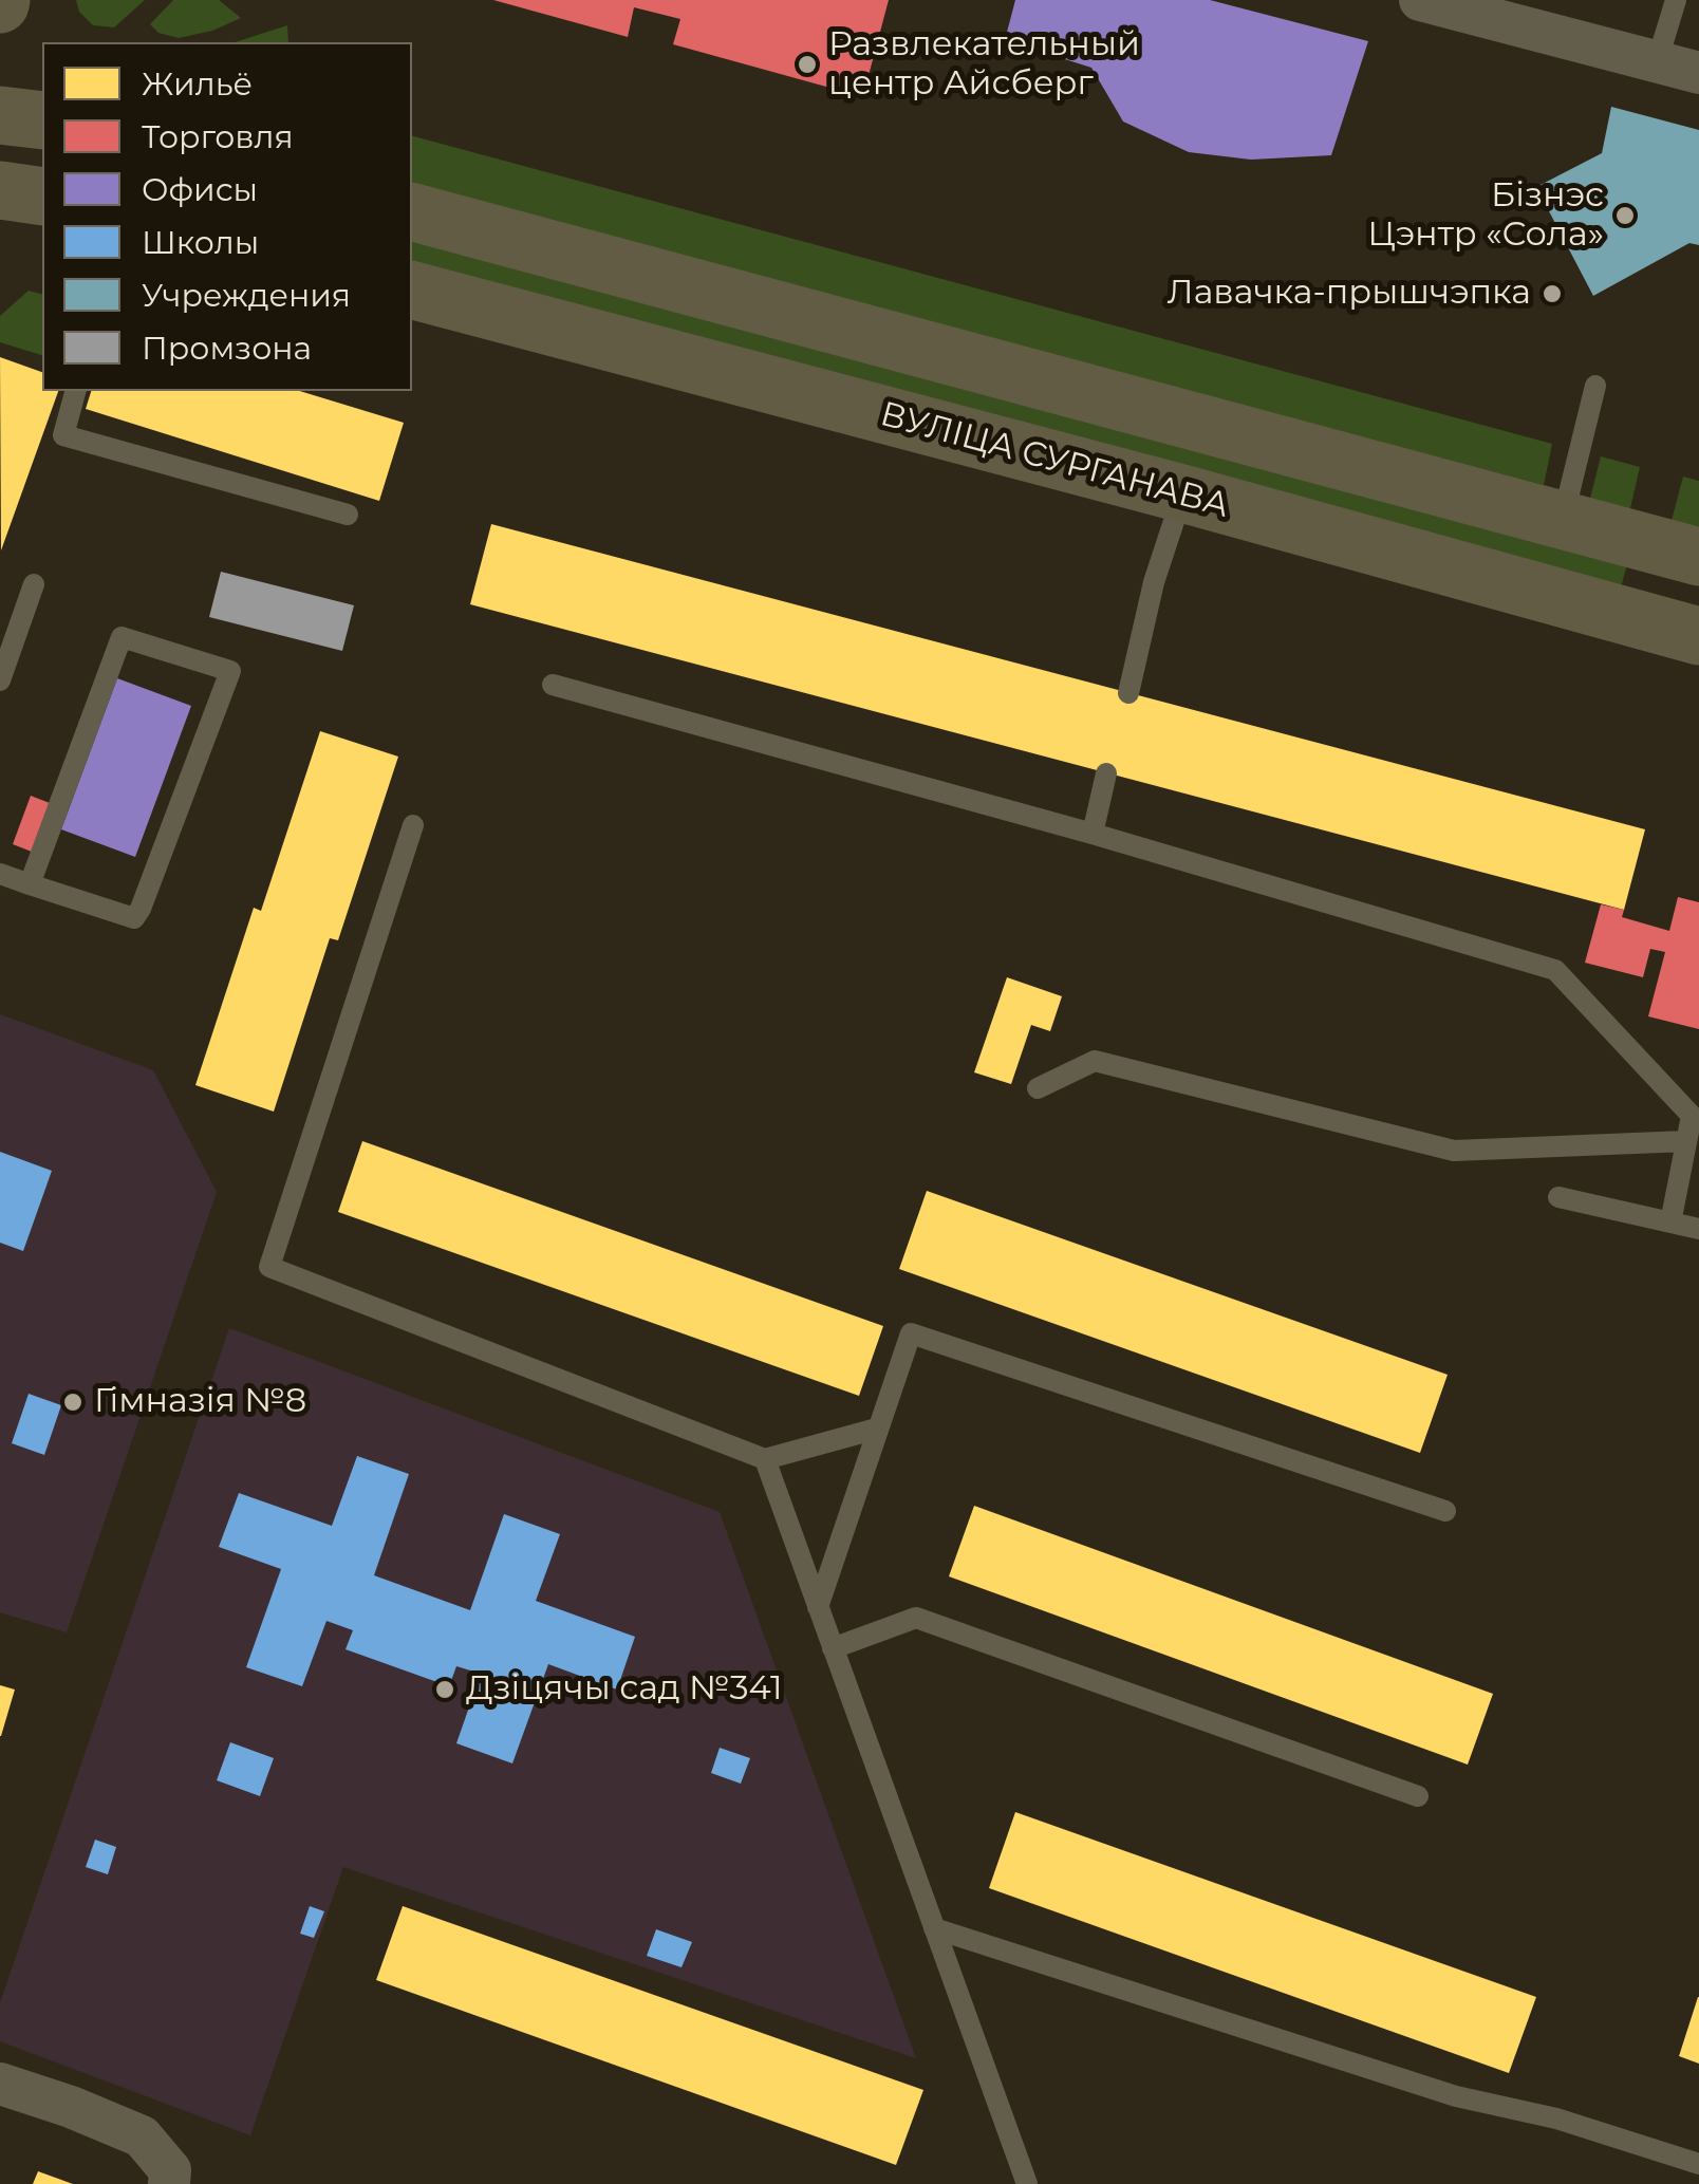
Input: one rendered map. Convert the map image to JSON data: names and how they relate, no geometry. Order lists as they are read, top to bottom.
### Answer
{
  "streets": {
    "main road": ["ВУЛІЦА СУРГАНАВА"]
  },
  "places": [
    "Развлекательный центр Айсберг",
    "Бізнэс Цэнтр «Сола»",
    "Лавачка-прышчэпка",
    "Гімназія №8",
    "Дзіцячы сад №341"
  ],
  "legend": [
    "Жильё",
    "Торговля",
    "Офисы",
    "Школы",
    "Учреждения",
    "Промзона"
  ]
}
